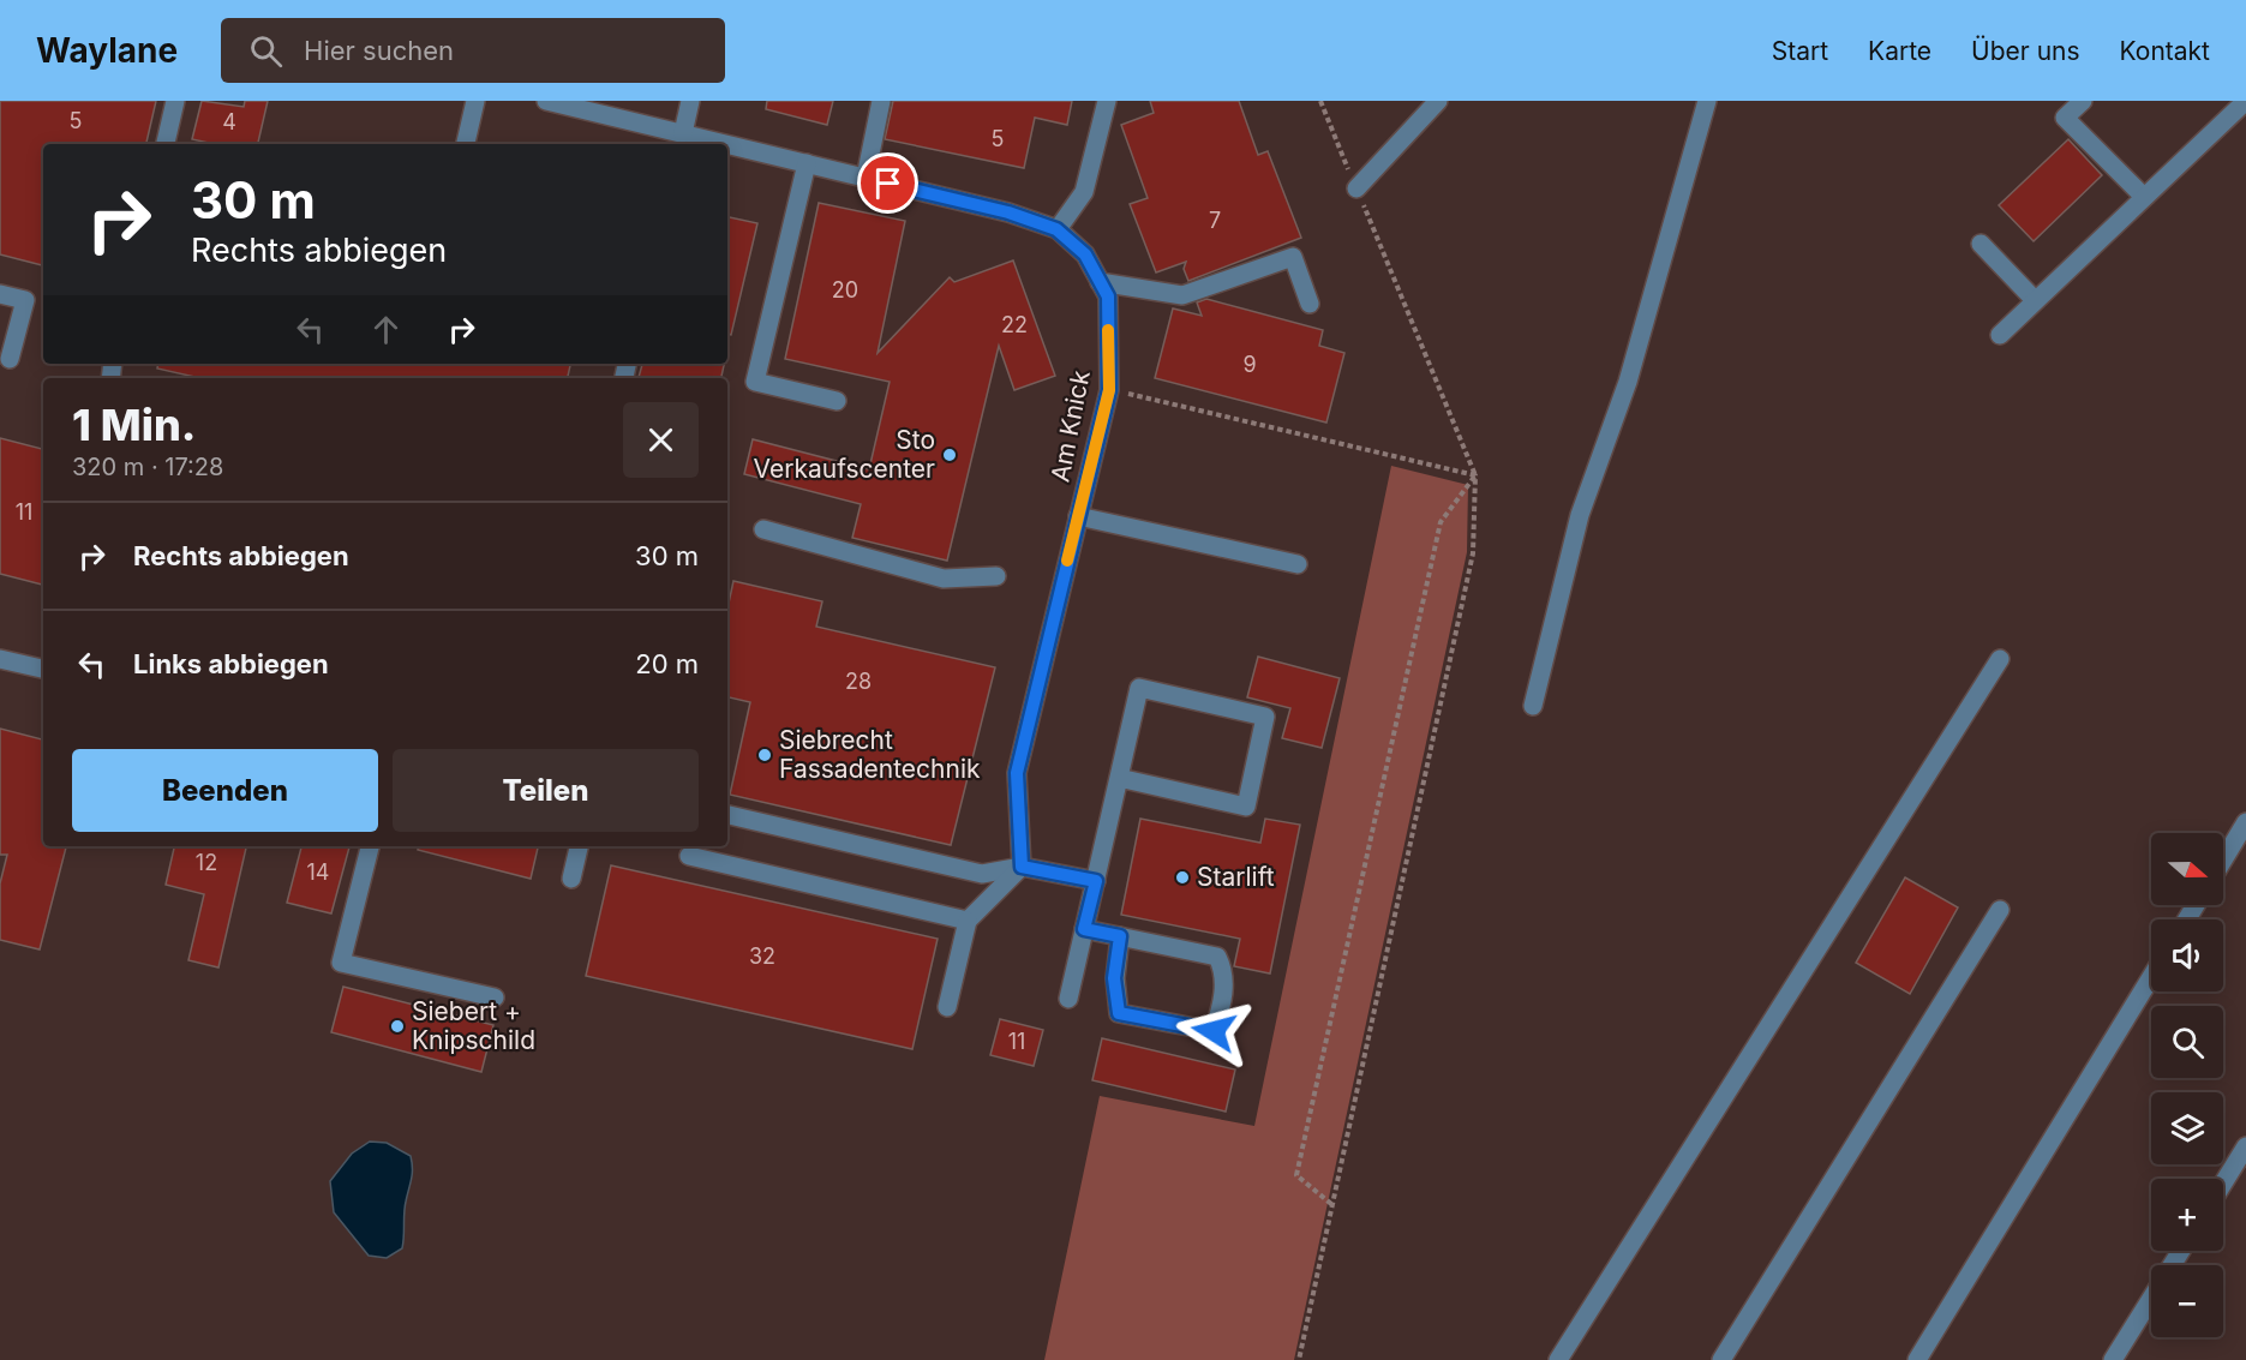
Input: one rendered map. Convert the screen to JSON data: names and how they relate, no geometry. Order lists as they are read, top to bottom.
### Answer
{
  "streets": {
    "street": ["Am Knick"]
  },
  "places": [
    "Sto Verkaufscenter",
    "Siebrecht Fassadentechnik",
    "Starlift",
    "Siebert + Knipschild"
  ],
  "house_numbers": [
    "5",
    "4",
    "5",
    "7",
    "20",
    "22",
    "9",
    "11",
    "28",
    "12",
    "14",
    "32",
    "11"
  ],
  "north": "right",
  "page": {
    "header": "Waylane",
    "search": "Hier suchen",
    "nav": [
      "Start",
      "Karte",
      "Über uns",
      "Kontakt"
    ],
    "turn": ["30 m", "Rechts abbiegen"],
    "heading": ["1 Min.", "320 m · 17:28"],
    "list": [
      {
        "name": "Rechts abbiegen",
        "value": "30 m"
      },
      {
        "name": "Links abbiegen",
        "value": "20 m"
      }
    ],
    "buttons": ["Beenden", "Teilen"],
    "map_buttons": ["+", "−"]
  }
}
